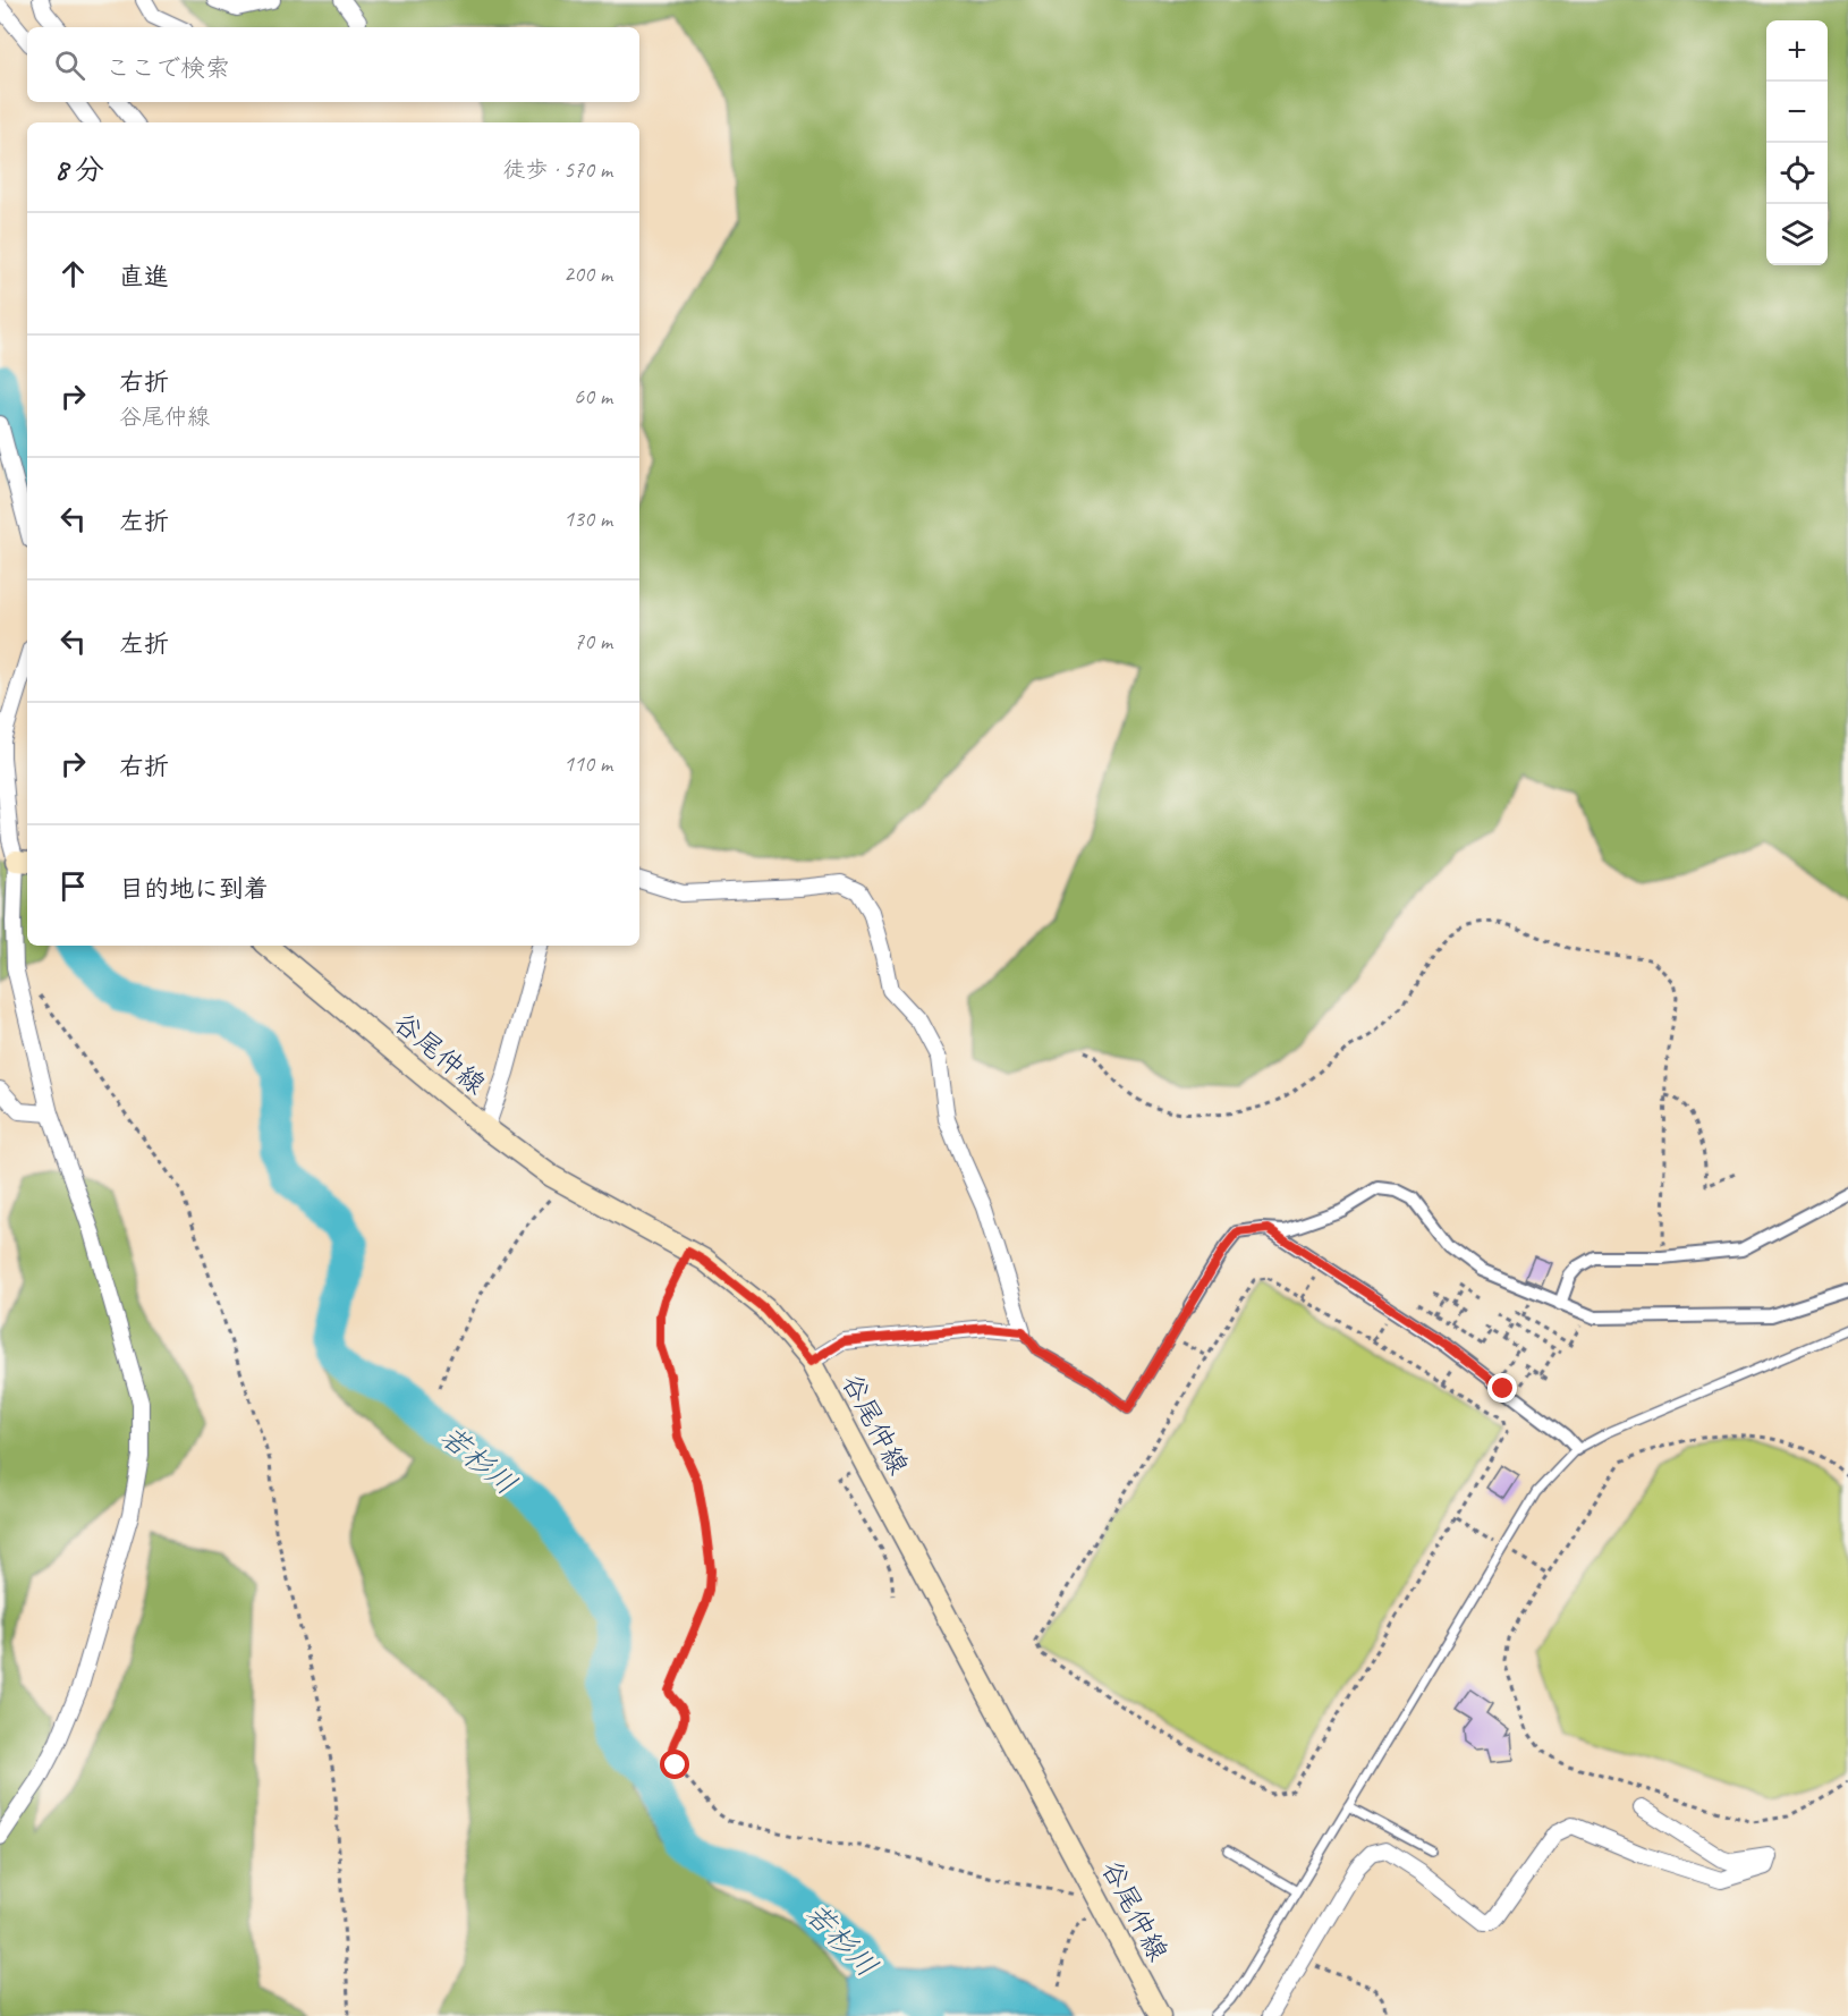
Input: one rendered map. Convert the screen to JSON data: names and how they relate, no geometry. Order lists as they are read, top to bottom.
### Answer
{
  "streets": {
    "main road": ["谷尾仲線"]
  },
  "water": ["若杉川"],
  "page": {
    "map_buttons": ["+", "−"],
    "search": "ここで検索",
    "heading": ["8 分", "徒歩 · 570 m"],
    "list": [
      ["直進", "200 m"],
      ["右折", "谷尾仲線", "60 m"],
      ["左折", "130 m"],
      ["左折", "70 m"],
      ["右折", "110 m"],
      "目的地に到着"
    ]
  }
}
